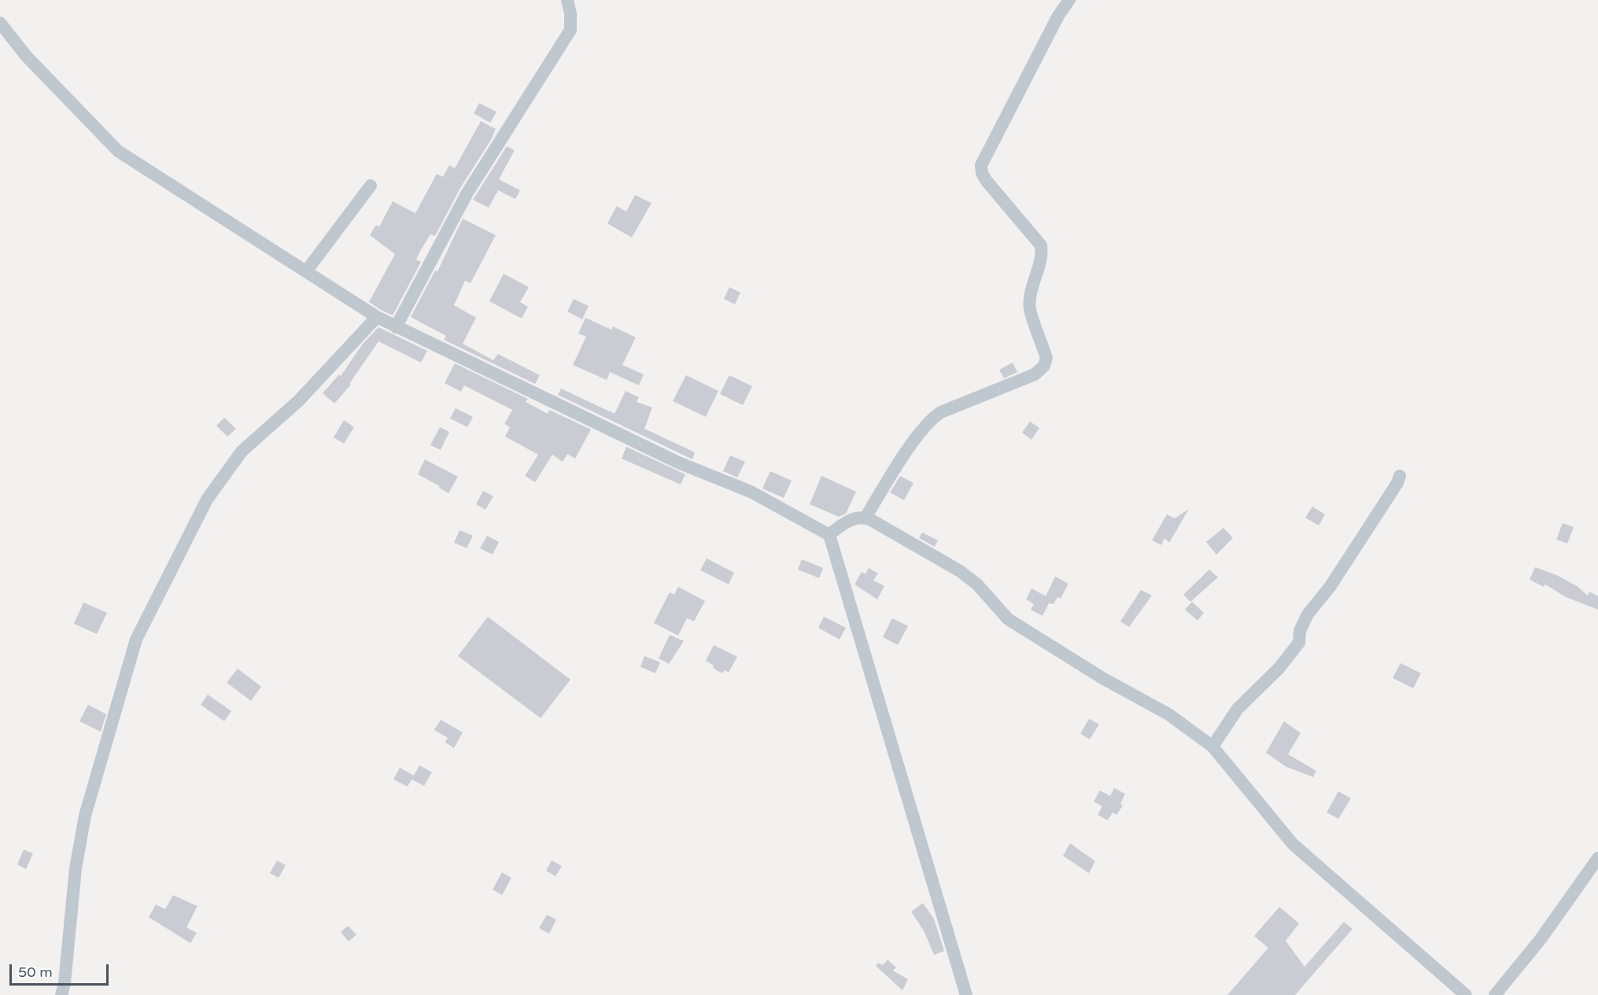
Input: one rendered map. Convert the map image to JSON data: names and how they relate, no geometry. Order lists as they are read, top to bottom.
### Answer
{
  "scale_bar": "50 m"
}
